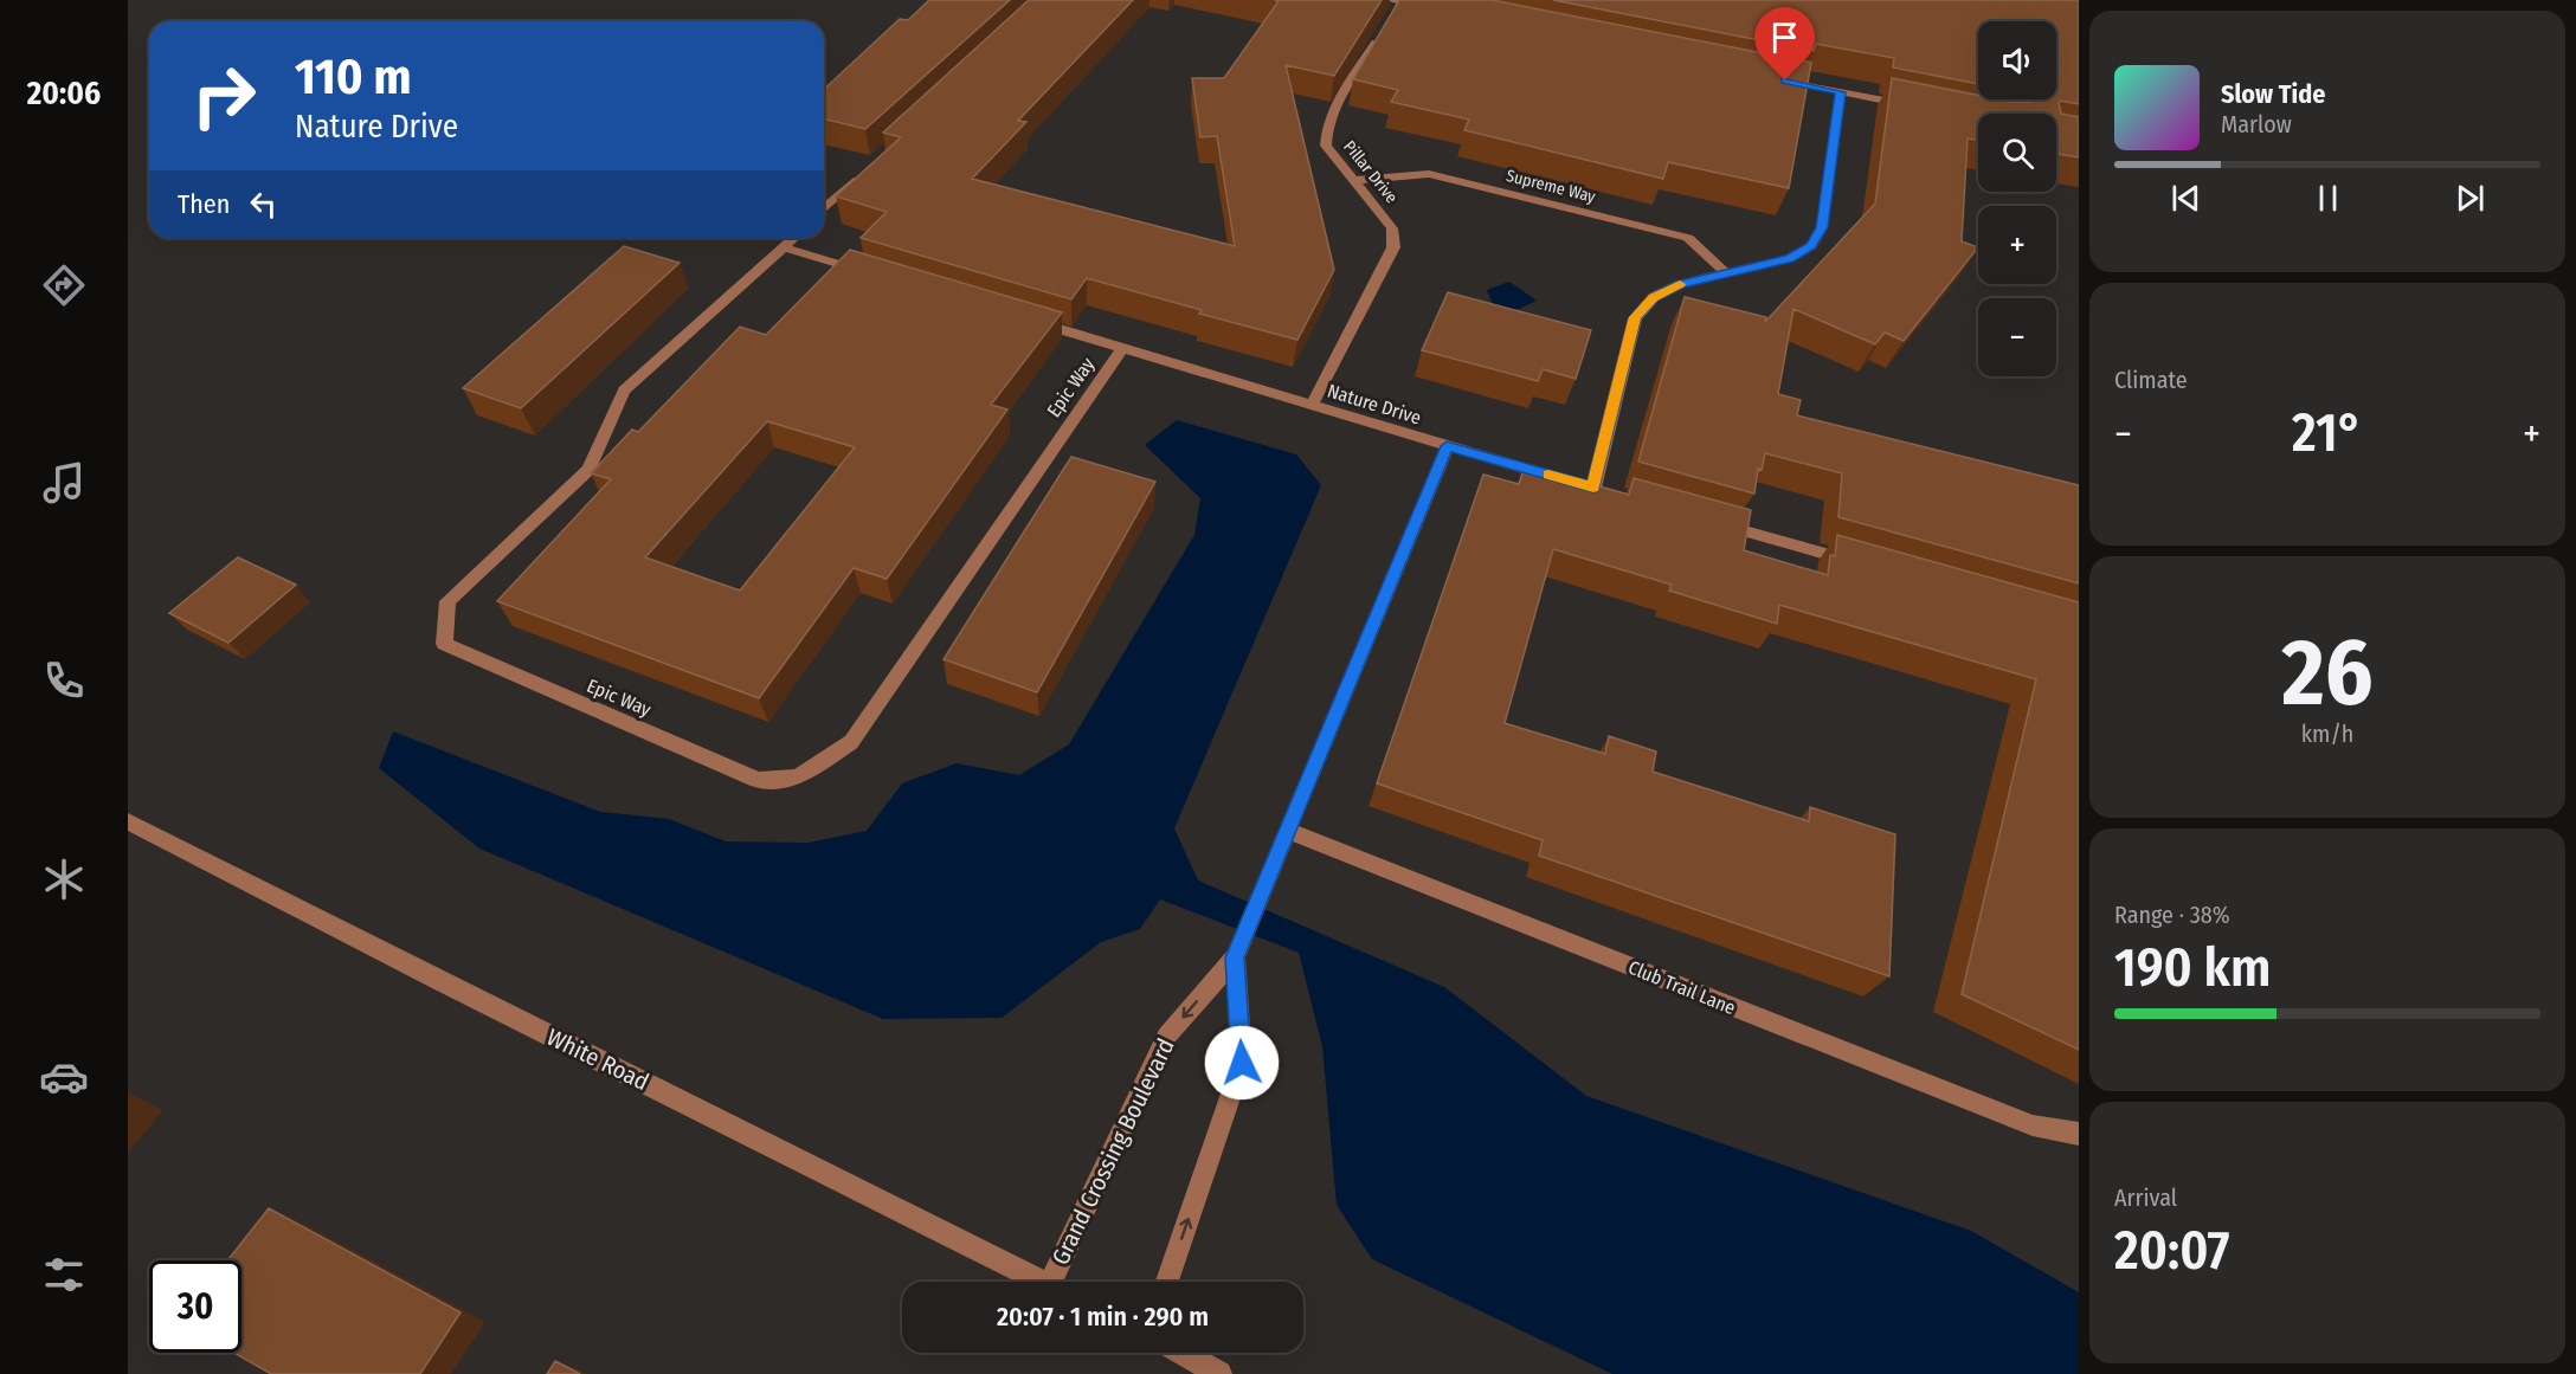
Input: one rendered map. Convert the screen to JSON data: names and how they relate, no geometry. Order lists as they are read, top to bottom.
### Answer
{
  "streets": {
    "street": [
      "Pillar Drive",
      "Supreme Way",
      "Epic Way",
      "Nature Drive",
      "Club Trail Lane",
      "White Road",
      "Grand Crossing Boulevard"
    ]
  },
  "crossings": [
    ["Pillar Drive", "Supreme Way"],
    ["Pillar Drive", "Nature Drive"],
    ["Supreme Way", "Nature Drive"],
    ["Epic Way", "Nature Drive"],
    ["Nature Drive", "Grand Crossing Boulevard"],
    ["Club Trail Lane", "Grand Crossing Boulevard"]
  ],
  "page": {
    "tabs": "20:06",
    "map_buttons": ["+", "−"],
    "turn": ["110 m", "Nature Drive"],
    "song": ["Slow Tide", "Marlow"],
    "then": "Then",
    "tile": [
      "Climate",
      ["26", "km/h"],
      ["Range · 38%", "190 km"],
      ["Arrival", "20:07"]
    ],
    "heat": ["−", "21°", "+"],
    "limit": "30",
    "trip": "20:07 · 1 min · 290 m"
  }
}
